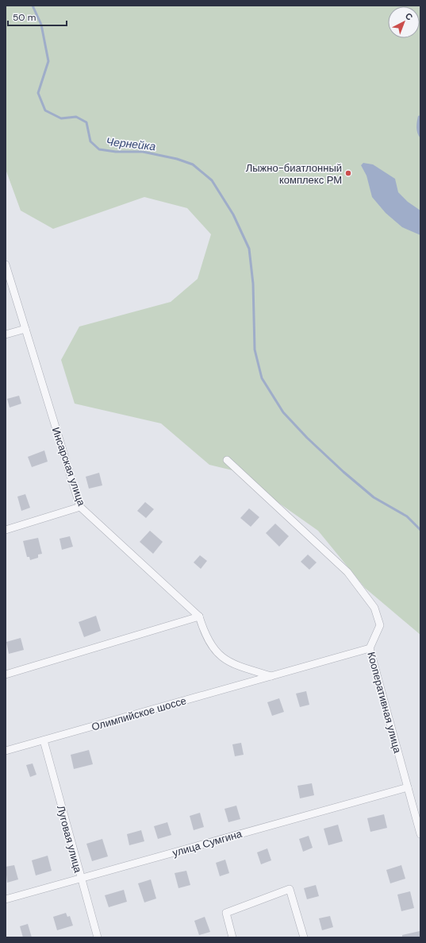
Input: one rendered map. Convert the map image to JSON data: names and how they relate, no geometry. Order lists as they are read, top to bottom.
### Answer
{
  "streets": {
    "street": [
      "Инсарская улица",
      "Кооперативная улица",
      "Олимпийское шоссе",
      "Луговая улица",
      "улица Сумгина"
    ]
  },
  "crossings": [
    ["Кооперативная улица", "Олимпийское шоссе"],
    ["Кооперативная улица", "улица Сумгина"],
    ["Олимпийское шоссе", "Луговая улица"],
    ["Луговая улица", "улица Сумгина"]
  ],
  "water": ["Чернейка"],
  "places": ["Лыжно-биатлонный комплекс РМ"],
  "scale_bar": "50 m",
  "north": "top right"
}
